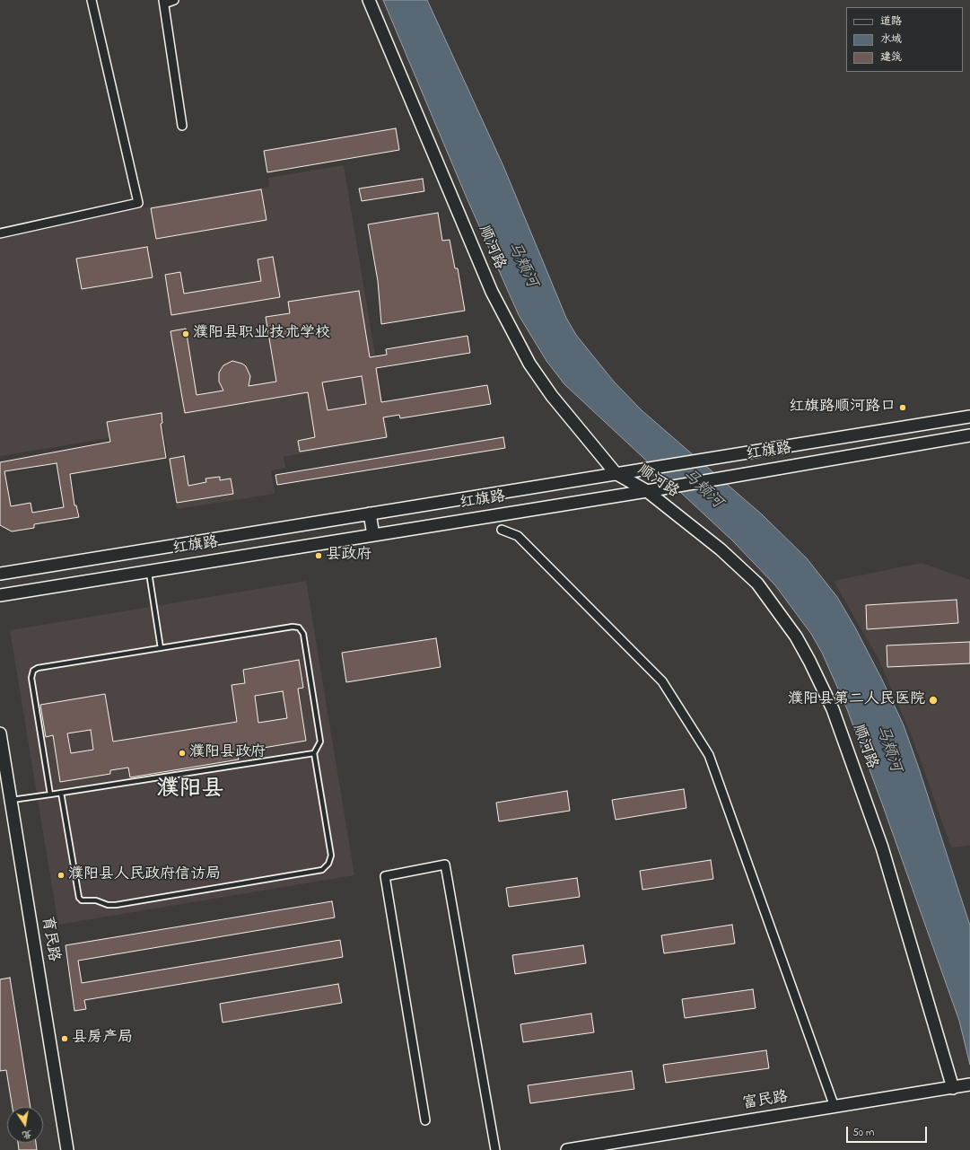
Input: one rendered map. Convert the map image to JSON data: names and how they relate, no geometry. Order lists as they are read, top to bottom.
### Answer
{
  "streets": {
    "street": [
      "顺河路",
      "红旗路",
      "育民路",
      "富民路"
    ]
  },
  "crossings": [
    ["顺河路", "红旗路"],
    ["顺河路", "富民路"]
  ],
  "districts": ["濮阳县"],
  "water": ["马颊河"],
  "places": [
    "濮阳县职业技术学校",
    "红旗路顺河路口",
    "县政府",
    "濮阳县第二人民医院",
    "濮阳县政府",
    "濮阳县人民政府信访局",
    "县房产局"
  ],
  "legend": ["道路", "水域", "建筑"],
  "scale_bar": "50 m",
  "north": "bottom"
}
